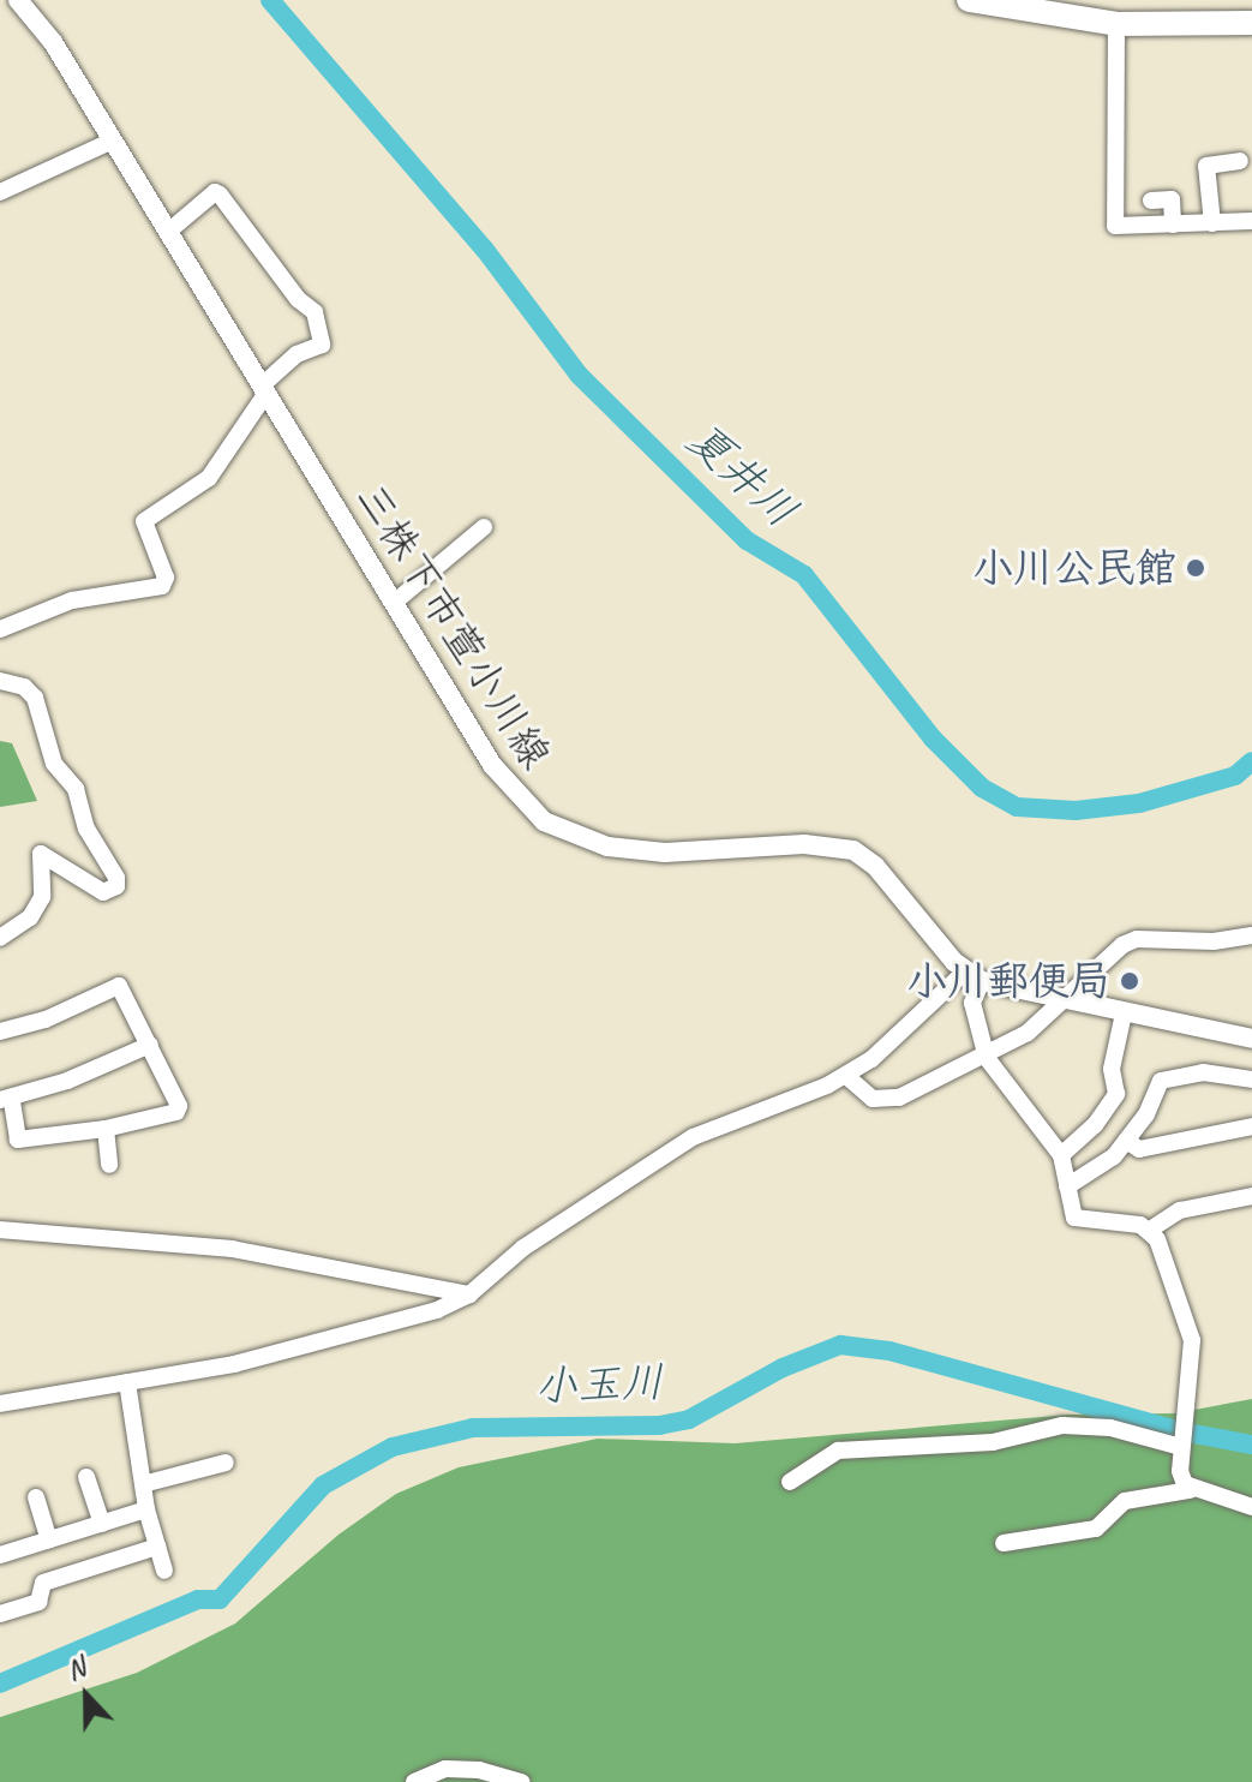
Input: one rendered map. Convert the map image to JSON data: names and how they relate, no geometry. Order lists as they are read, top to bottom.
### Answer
{
  "streets": {
    "main road": ["三株下市萱小川線"]
  },
  "water": ["夏井川", "小玉川"],
  "places": ["小川公民館", "小川郵便局"],
  "north": "top"
}
